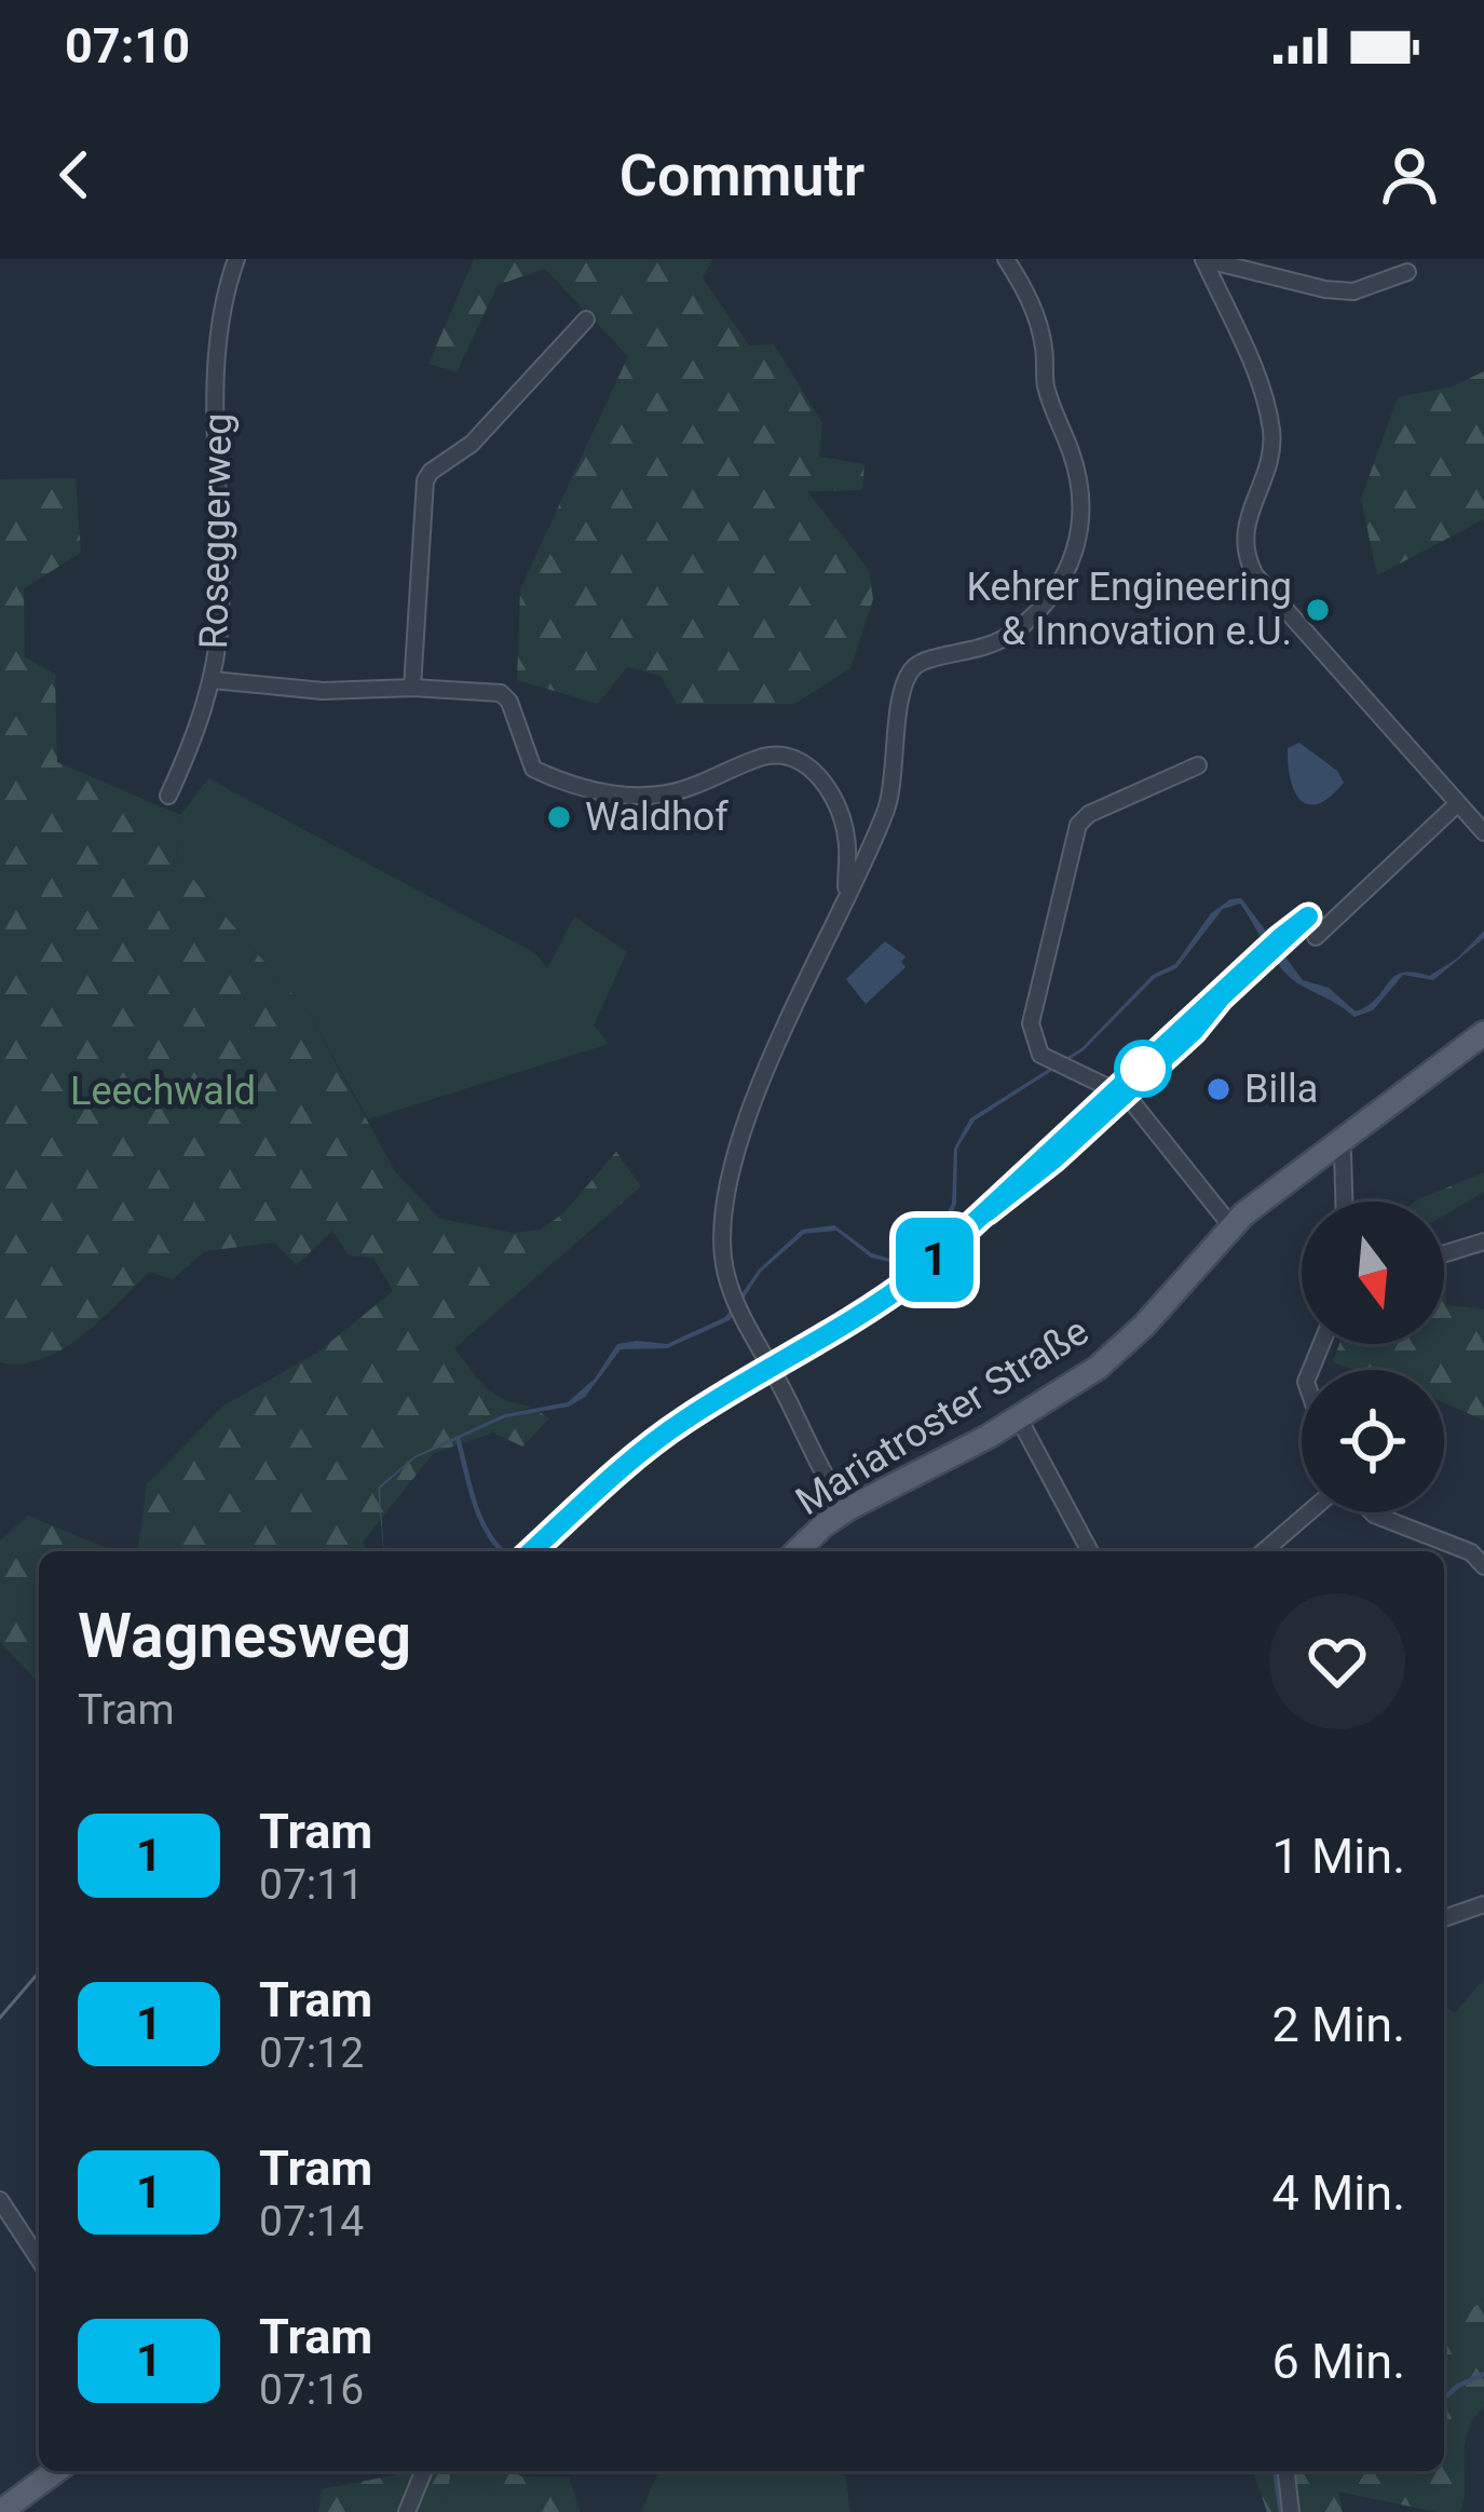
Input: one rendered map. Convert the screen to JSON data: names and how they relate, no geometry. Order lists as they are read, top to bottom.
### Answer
{
  "streets": {
    "main road": ["Mariatroster Straße"],
    "street": ["Roseggerweg"]
  },
  "parks": ["Leechwald"],
  "places": ["Kehrer Engineering & Innovation e.U.", "Waldhof", "Billa"],
  "lines": ["tram line 1"],
  "north": "bottom",
  "page": {
    "status": "07:10",
    "header": "Commutr",
    "on_map": "1",
    "heading": ["Wagnesweg", "Tram"],
    "list": [
      {
        "mark": "1",
        "name": "Tram",
        "note": "07:11",
        "value": "1 Min."
      },
      {
        "mark": "1",
        "name": "Tram",
        "note": "07:12",
        "value": "2 Min."
      },
      {
        "mark": "1",
        "name": "Tram",
        "note": "07:14",
        "value": "4 Min."
      },
      {
        "mark": "1",
        "name": "Tram",
        "note": "07:16",
        "value": "6 Min."
      }
    ]
  }
}
